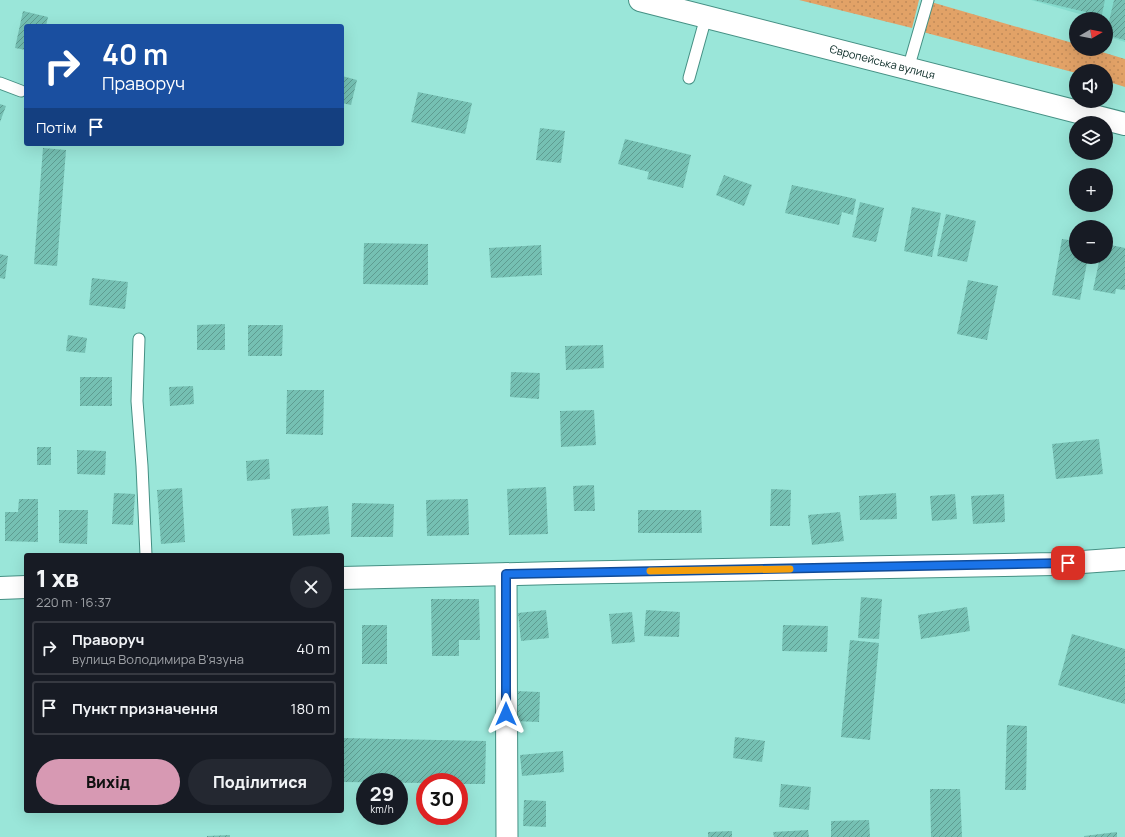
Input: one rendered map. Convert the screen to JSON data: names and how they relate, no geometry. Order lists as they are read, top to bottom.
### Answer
{
  "streets": {
    "main road": ["Європейська вулиця"]
  },
  "north": "right",
  "page": {
    "map_buttons": ["+", "−"],
    "turn": ["40 m", "Праворуч"],
    "then": "Потім",
    "heading": ["1 хв", "220 m · 16:37"],
    "list": [
      {
        "name": "Праворуч",
        "note": "вулиця Володимира В'язуна",
        "value": "40 m"
      },
      {
        "name": "Пункт призначення",
        "value": "180 m"
      }
    ],
    "buttons": ["Вихід", "Поділитися"],
    "speed": "29 km/h",
    "limit": "30"
  }
}
